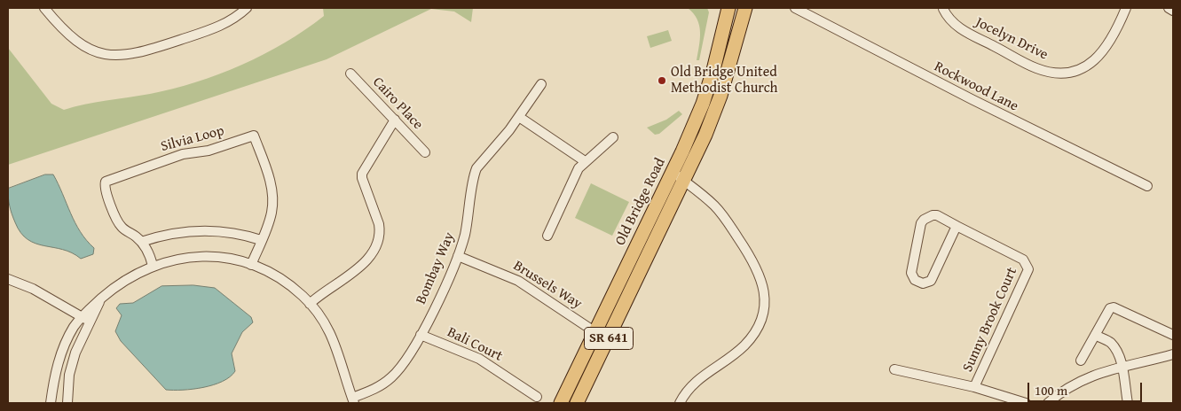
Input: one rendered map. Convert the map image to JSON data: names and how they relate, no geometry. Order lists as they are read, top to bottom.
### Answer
{
  "streets": {
    "main road": ["Old Bridge Road", "SR 641"],
    "street": [
      "Jocelyn Drive",
      "Rockwood Lane",
      "Cairo Place",
      "Silvia Loop",
      "Bombay Way",
      "Brussels Way",
      "Sunny Brook Court",
      "Bali Court"
    ]
  },
  "crossings": [
    ["Old Bridge Road", "Brussels Way"],
    ["Bombay Way", "Brussels Way"],
    ["Bombay Way", "Bali Court"]
  ],
  "places": ["Old Bridge United Methodist Church"],
  "scale_bar": "100 m"
}
